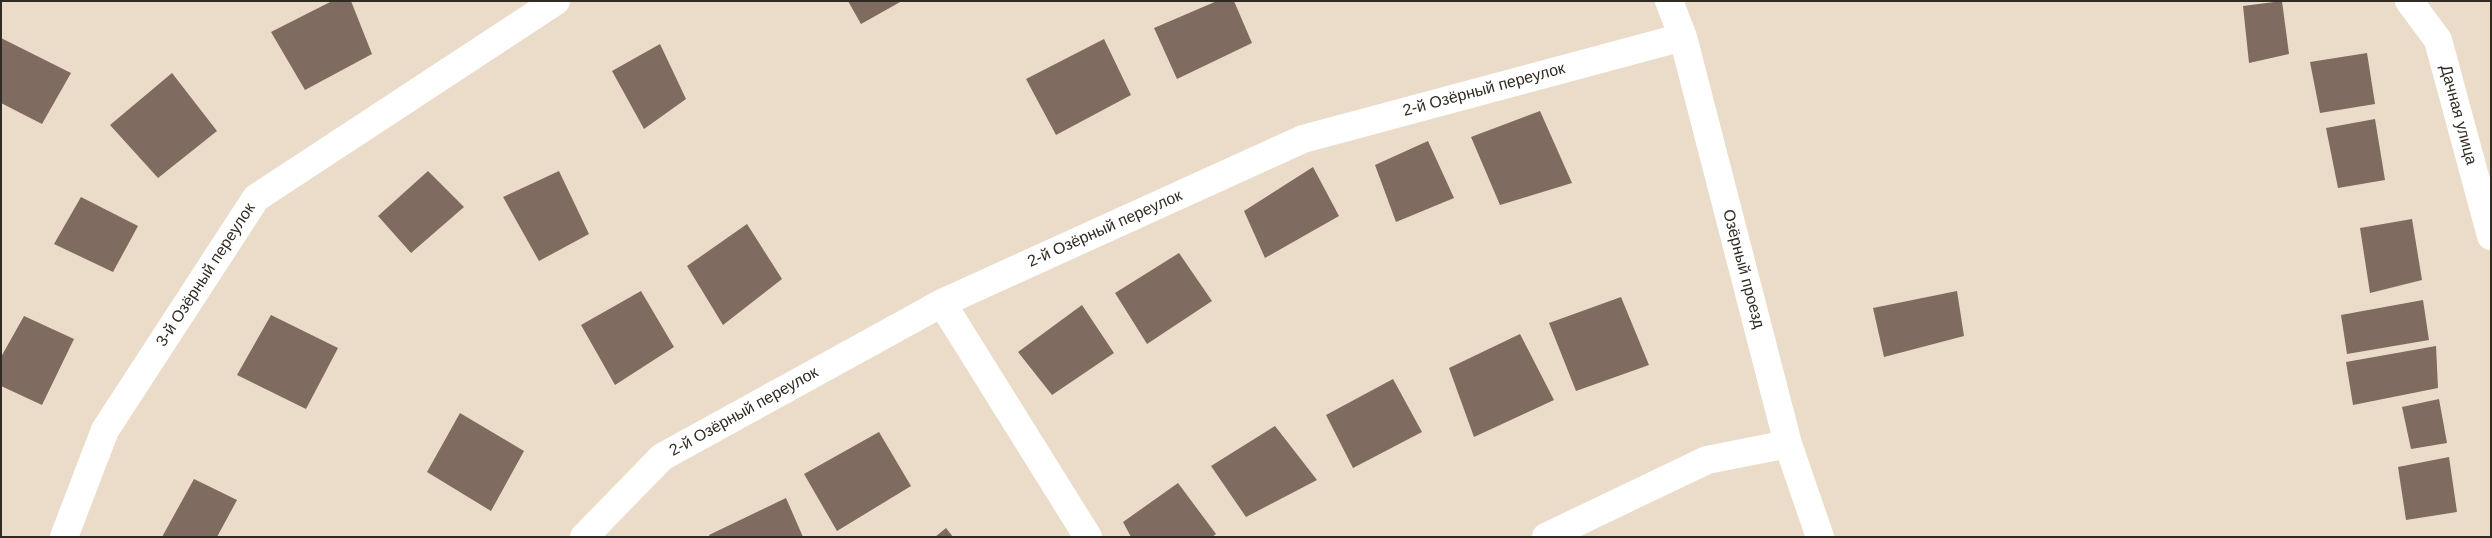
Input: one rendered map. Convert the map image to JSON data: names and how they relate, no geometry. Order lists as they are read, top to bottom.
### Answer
{
  "streets": {
    "street": [
      "2-й Озёрный переулок",
      "Дачная улица",
      "Озёрный проезд",
      "3-й Озёрный переулок"
    ]
  },
  "crossings": [
    ["2-й Озёрный переулок", "Озёрный проезд"]
  ]
}
